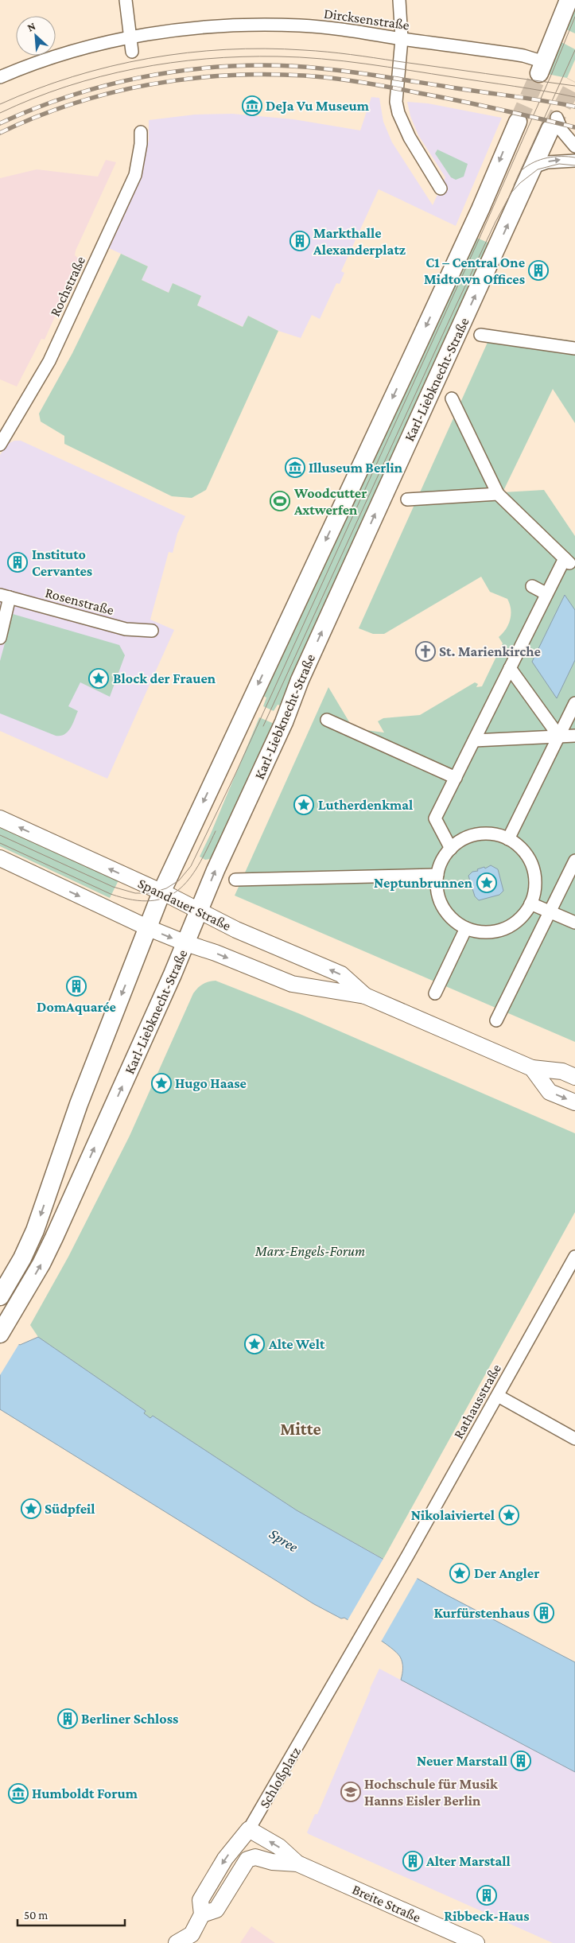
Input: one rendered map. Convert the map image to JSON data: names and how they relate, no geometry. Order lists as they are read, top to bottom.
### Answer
{
  "streets": {
    "main road": ["Karl-Liebknecht-Straße"],
    "street": [
      "Dircksenstraße",
      "Rochstraße",
      "Rosenstraße",
      "Spandauer Straße",
      "Rathausstraße",
      "Schloßplatz",
      "Breite Straße"
    ]
  },
  "crossings": [
    ["Karl-Liebknecht-Straße", "Spandauer Straße"],
    ["Rathausstraße", "Schloßplatz"],
    ["Schloßplatz", "Breite Straße"]
  ],
  "districts": ["Mitte"],
  "water": ["Spree"],
  "parks": ["Marx-Engels-Forum"],
  "places": {
    "museum": ["DeJa Vu Museum", "Illuseum Berlin", "Humboldt Forum"],
    "building": [
      "Markthalle Alexanderplatz",
      "C1 – Central One Midtown Offices",
      "Instituto Cervantes",
      "DomAquarée",
      "Kurfürstenhaus",
      "Berliner Schloss",
      "Neuer Marstall",
      "Alter Marstall",
      "Ribbeck-Haus"
    ],
    "sports": ["Woodcutter Axtwerfen"],
    "church": ["St. Marienkirche"],
    "place": [
      "Block der Frauen",
      "Lutherdenkmal",
      "Neptunbrunnen",
      "Hugo Haase",
      "Alte Welt",
      "Südpfeil",
      "Nikolaiviertel",
      "Der Angler"
    ],
    "school or university": ["Hochschule für Musik Hanns Eisler Berlin"]
  },
  "scale_bar": "50 m",
  "north": "top left"
}
